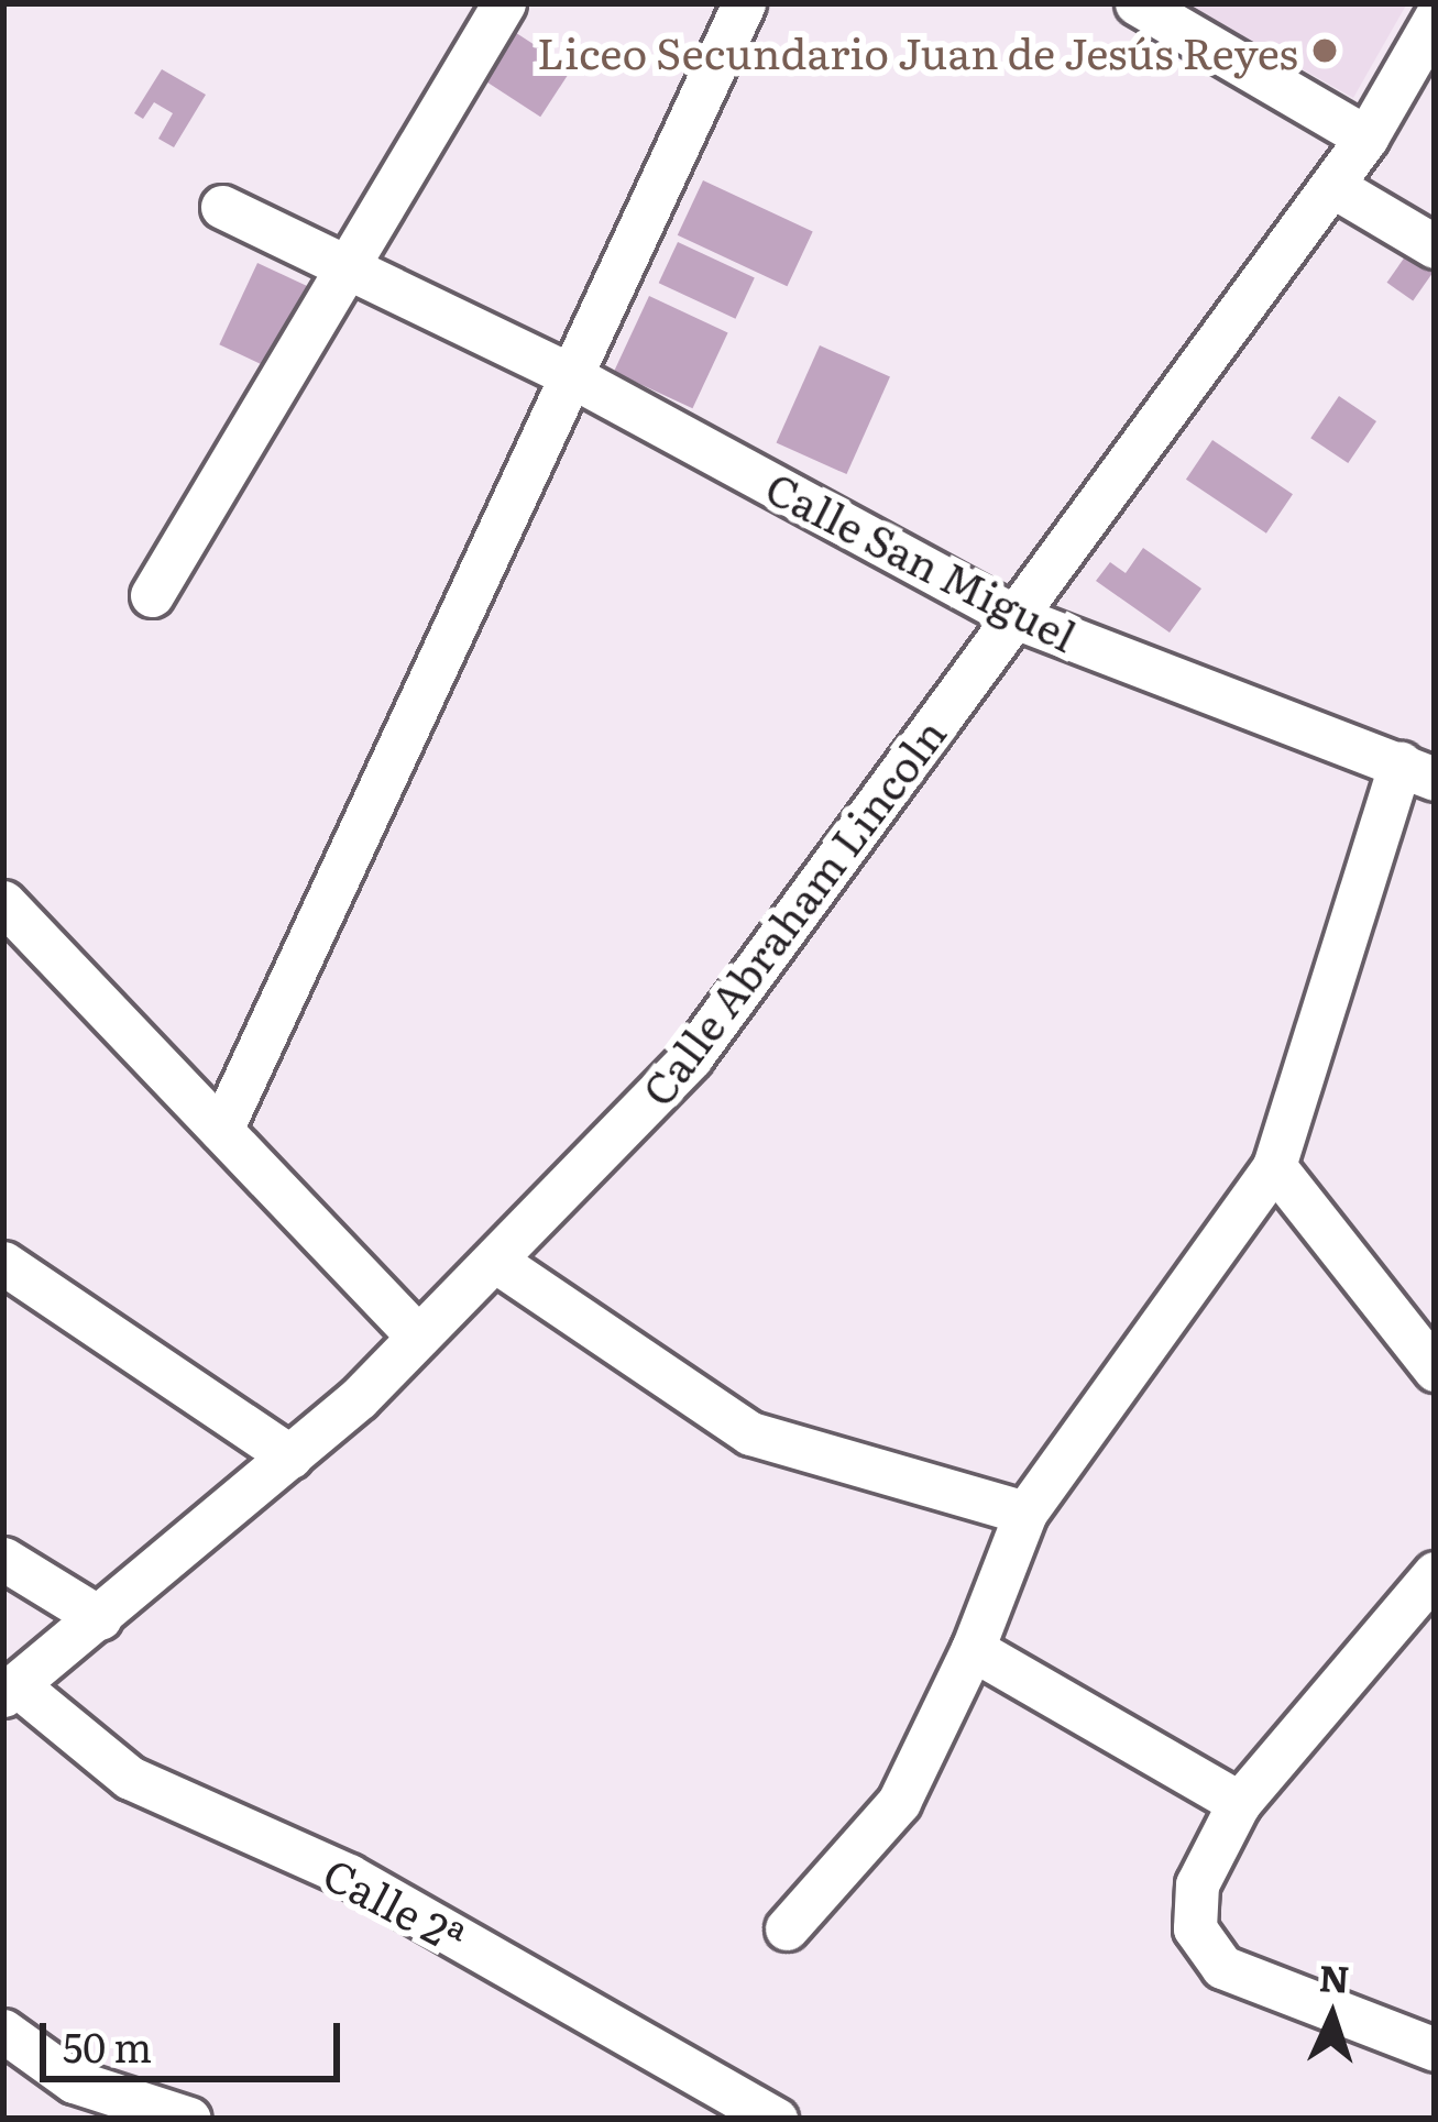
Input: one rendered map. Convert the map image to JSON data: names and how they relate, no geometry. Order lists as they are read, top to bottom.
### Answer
{
  "streets": {
    "street": ["Calle San Miguel", "Calle Abraham Lincoln", "Calle 2ª"]
  },
  "crossings": [
    ["Calle San Miguel", "Calle Abraham Lincoln"],
    ["Calle Abraham Lincoln", "Calle 2ª"]
  ],
  "places": ["Liceo Secundario Juan de Jesús Reyes"],
  "scale_bar": "50 m",
  "north": "top"
}
